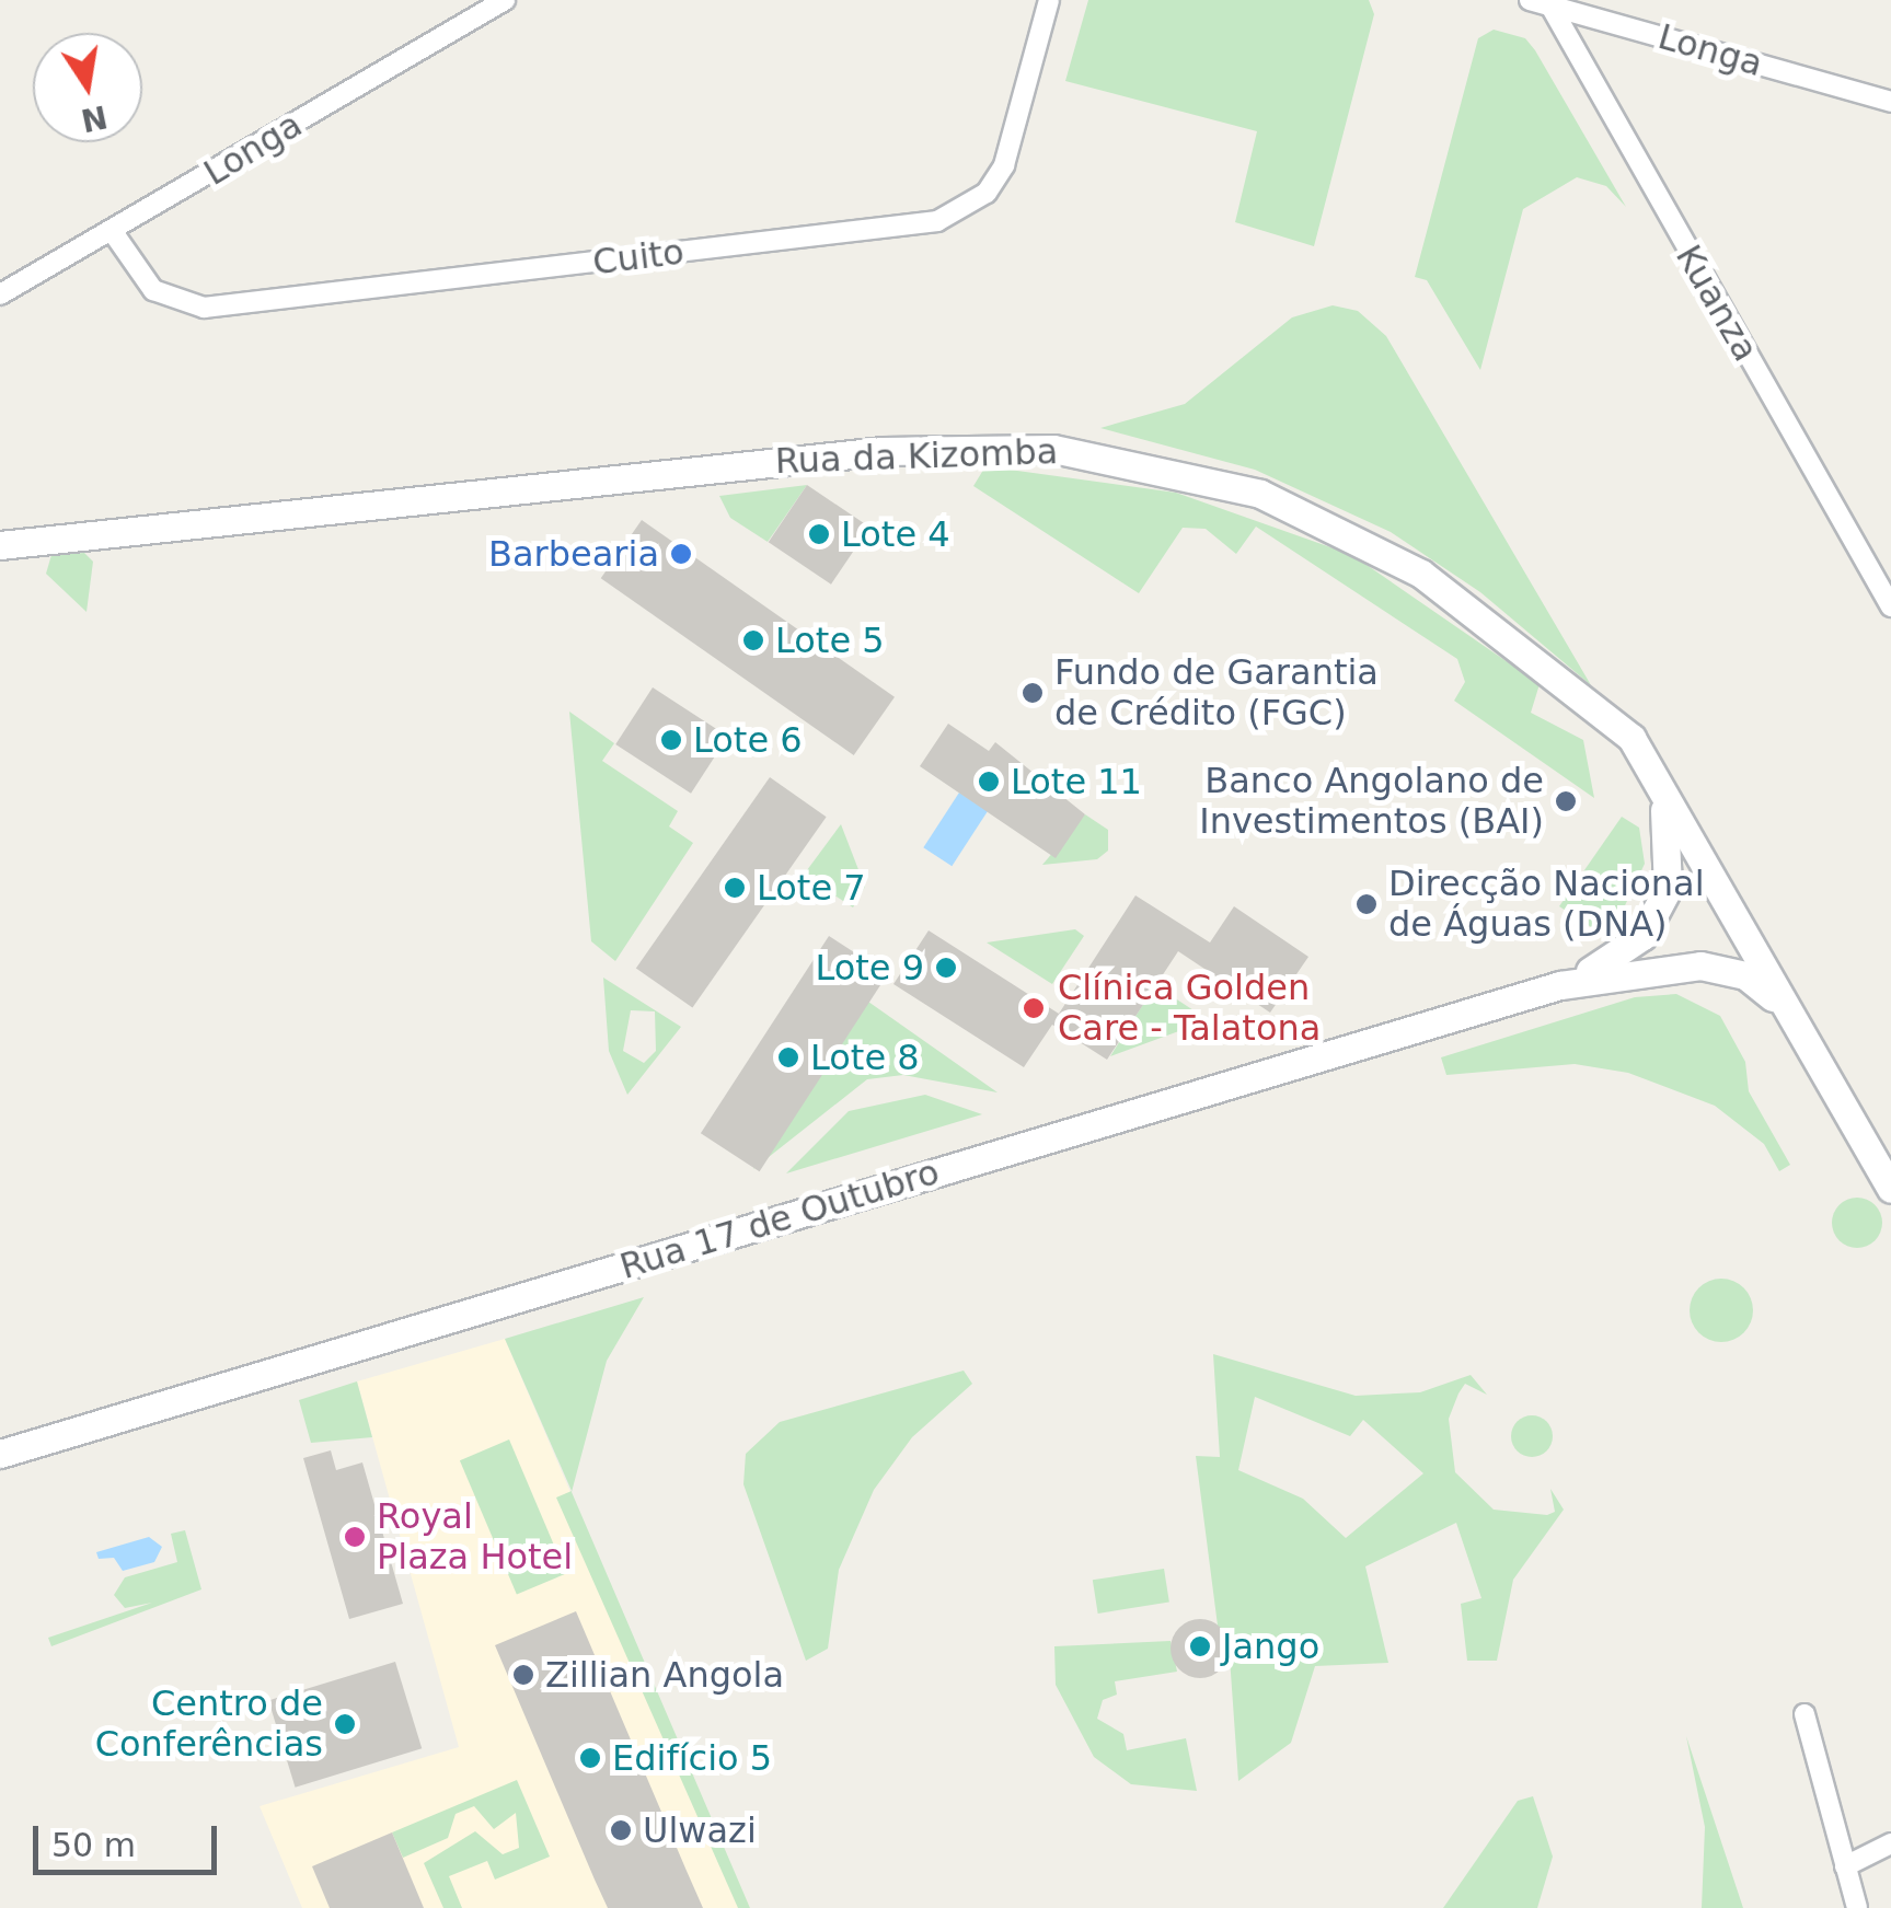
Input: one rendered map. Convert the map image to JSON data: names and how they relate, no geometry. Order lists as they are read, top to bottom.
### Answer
{
  "streets": {
    "main road": ["Rua da Kizomba", "Rua 17 de Outubro"],
    "street": ["Longa", "Cuito", "Kuanza"]
  },
  "crossings": [
    ["Longa", "Cuito"],
    ["Longa", "Kuanza"]
  ],
  "places": [
    "Lote 4",
    "Barbearia",
    "Lote 5",
    "Fundo de Garantia de Crédito (FGC)",
    "Lote 6",
    "Lote 11",
    "Banco Angolano de Investimentos (BAI)",
    "Lote 7",
    "Direcção Nacional de Águas (DNA)",
    "Lote 9",
    "Clínica Golden Care - Talatona",
    "Lote 8",
    "Royal Plaza Hotel",
    "Jango",
    "Zillian Angola",
    "Centro de Conferências",
    "Edifício 5",
    "Ulwazi"
  ],
  "scale_bar": "50 m",
  "north": "bottom"
}
